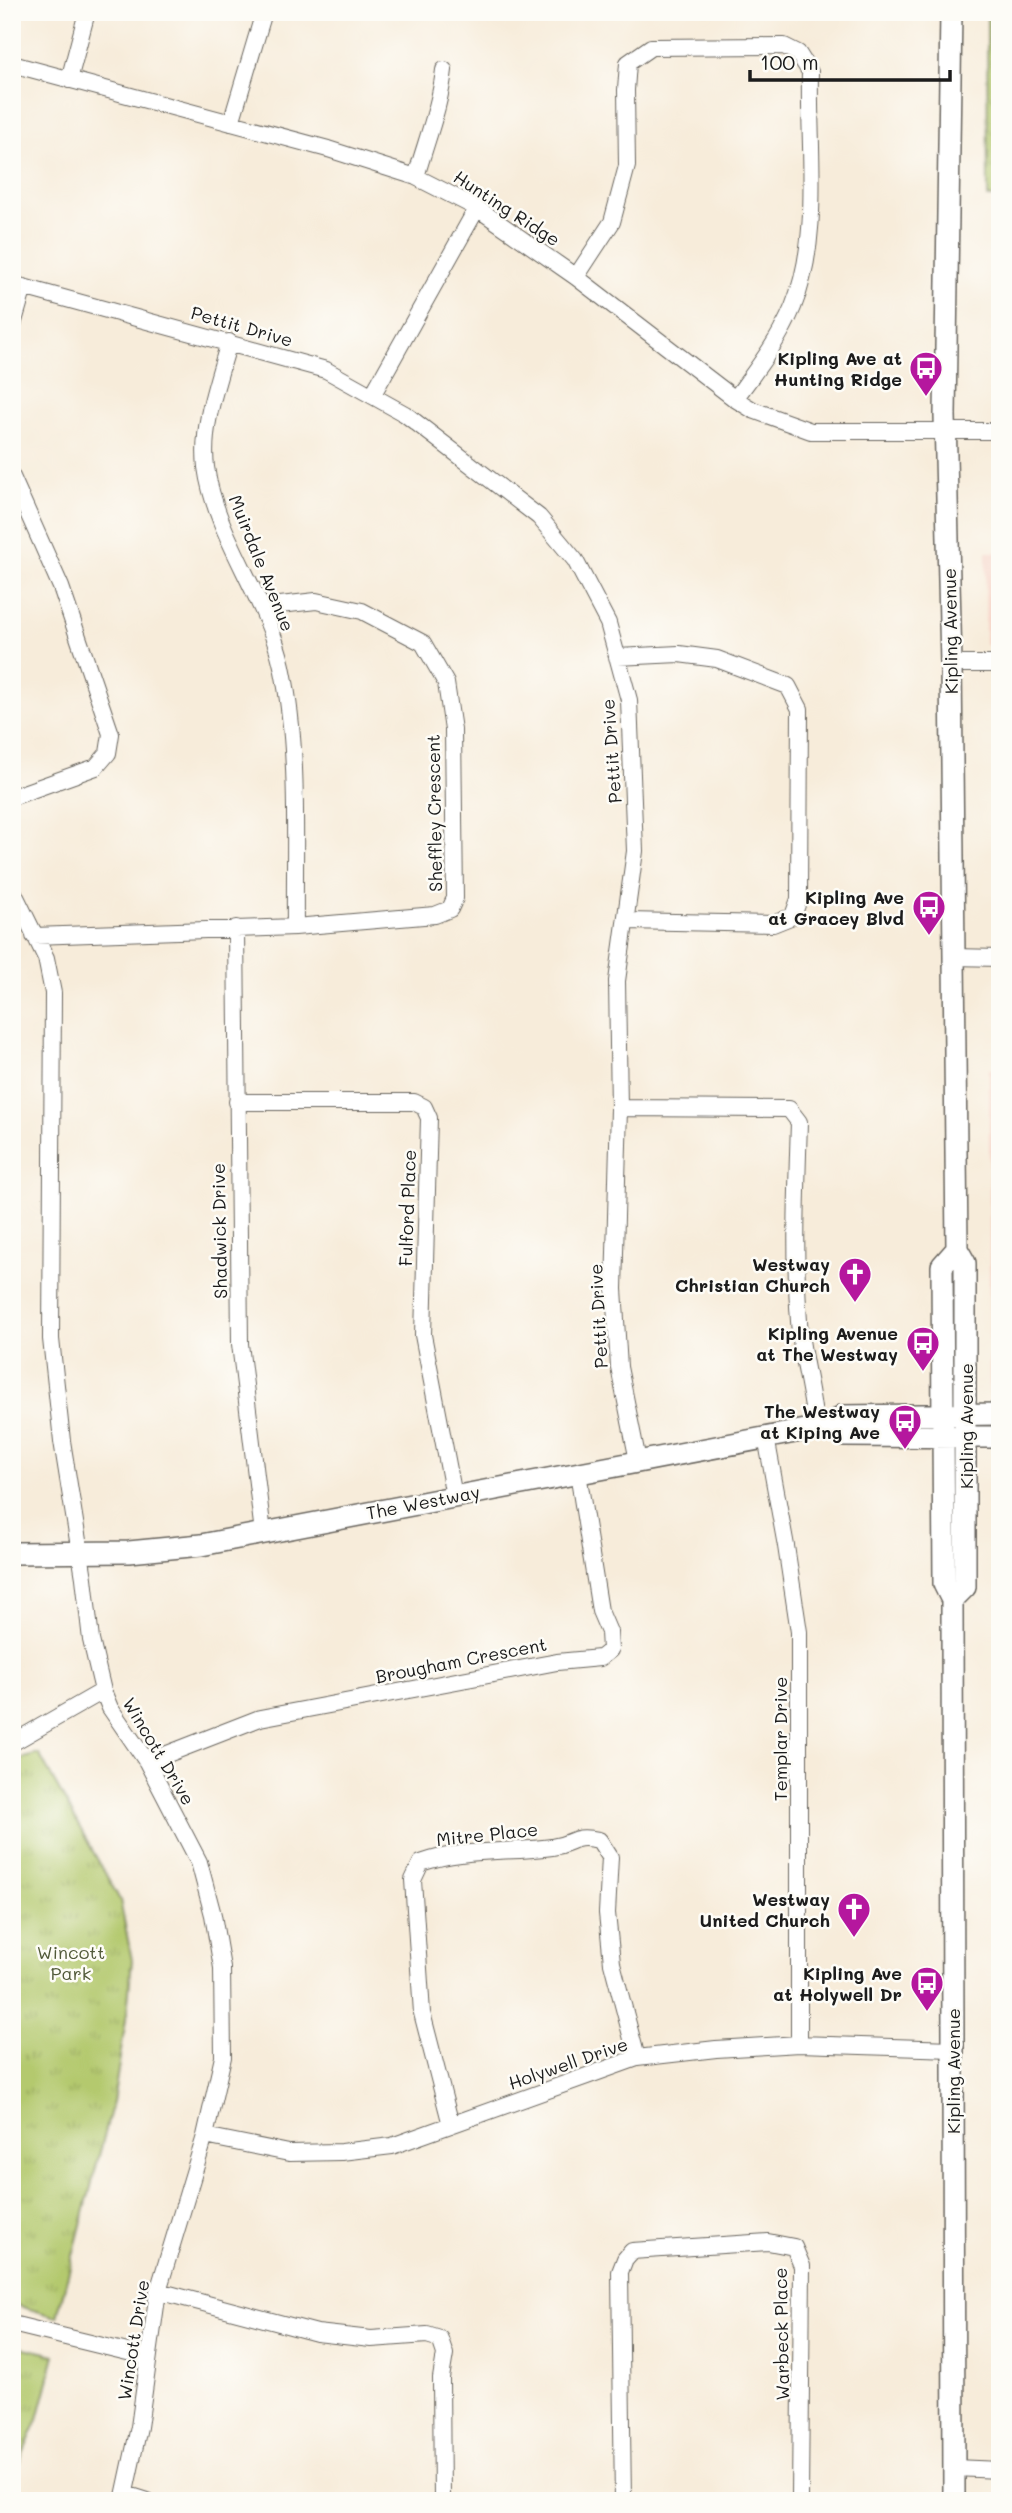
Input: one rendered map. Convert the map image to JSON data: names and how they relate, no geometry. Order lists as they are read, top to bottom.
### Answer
{
  "streets": {
    "main road": ["Kipling Avenue", "The Westway"],
    "street": [
      "Hunting Ridge",
      "Pettit Drive",
      "Muirdale Avenue",
      "Sheffley Crescent",
      "Fulford Place",
      "Shadwick Drive",
      "Brougham Crescent",
      "Templar Drive",
      "Wincott Drive",
      "Mitre Place",
      "Holywell Drive",
      "Warbeck Place"
    ]
  },
  "crossings": [
    ["Hunting Ridge", "Kipling Avenue"],
    ["Pettit Drive", "Muirdale Avenue"],
    ["Pettit Drive", "The Westway"],
    ["Muirdale Avenue", "Sheffley Crescent"],
    ["Kipling Avenue", "The Westway"],
    ["Kipling Avenue", "Holywell Drive"],
    ["Sheffley Crescent", "Shadwick Drive"],
    ["Sheffley Crescent", "Wincott Drive"],
    ["Fulford Place", "Shadwick Drive"],
    ["Fulford Place", "The Westway"],
    ["Shadwick Drive", "The Westway"],
    ["The Westway", "Brougham Crescent"],
    ["The Westway", "Templar Drive"],
    ["The Westway", "Wincott Drive"],
    ["Brougham Crescent", "Wincott Drive"],
    ["Templar Drive", "Holywell Drive"],
    ["Wincott Drive", "Holywell Drive"],
    ["Mitre Place", "Holywell Drive"]
  ],
  "parks": ["Wincott Park"],
  "places": {
    "bus stop": [
      "Kipling Ave at Hunting Ridge",
      "Kipling Ave at Gracey Blvd",
      "Kipling Avenue at The Westway",
      "The Westway at Kiping Ave",
      "Kipling Ave at Holywell Dr"
    ],
    "church": ["Westway Christian Church", "Westway United Church"]
  },
  "scale_bar": "100 m"
}
